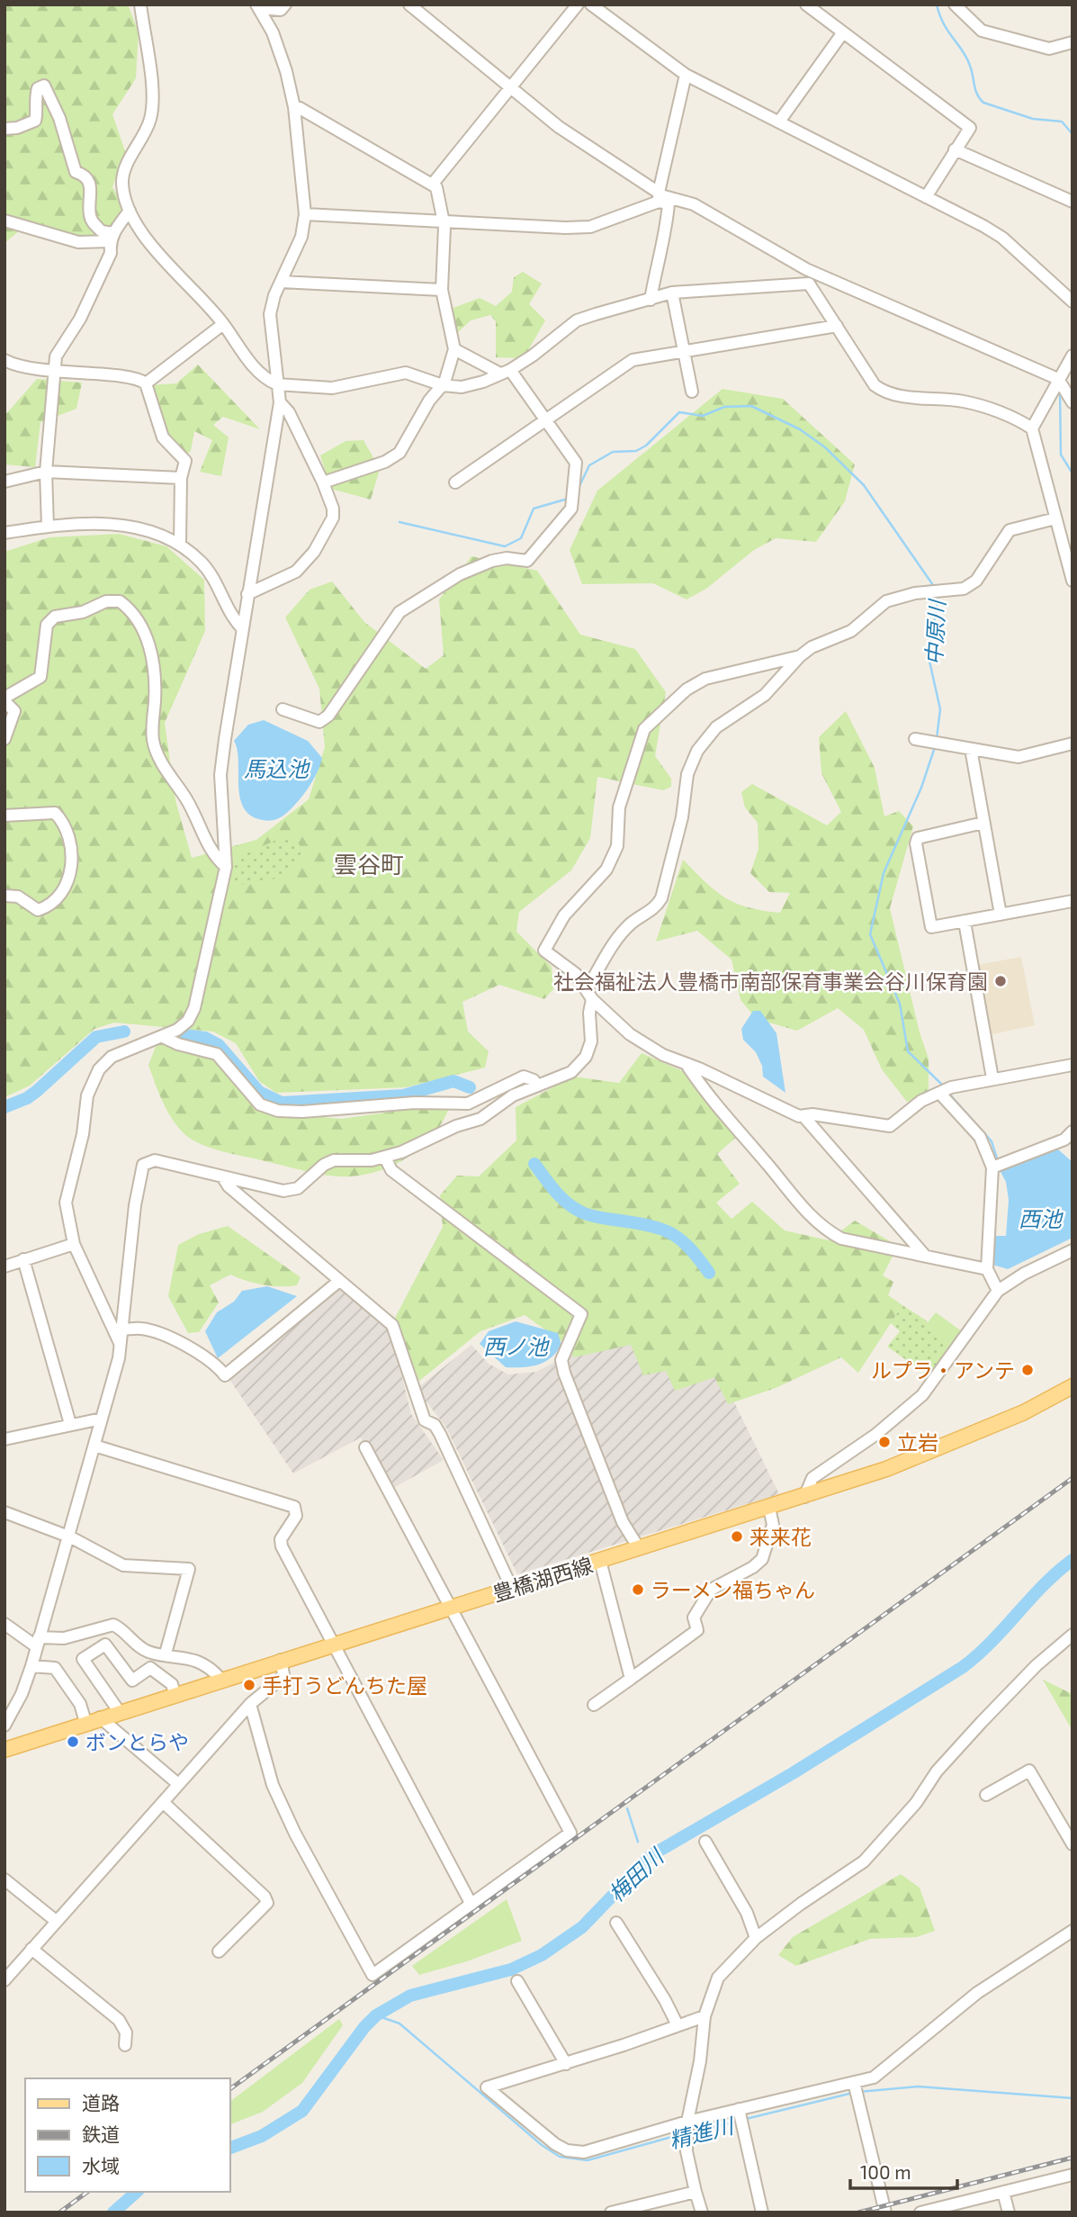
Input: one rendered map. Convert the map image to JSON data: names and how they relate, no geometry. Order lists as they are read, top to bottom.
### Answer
{
  "streets": {
    "main road": ["豊橋湖西線"]
  },
  "districts": ["雲谷町"],
  "water": [
    "中原川",
    "馬込池",
    "西池",
    "西ノ池",
    "梅田川",
    "精進川"
  ],
  "places": [
    "社会福祉法人豊橋市南部保育事業会谷川保育園",
    "ルプラ・アンテ",
    "立岩",
    "来来花",
    "ラーメン福ちゃん",
    "手打うどんちた屋",
    "ボンとらや"
  ],
  "legend": ["道路", "鉄道", "水域"],
  "scale_bar": "100 m"
}
